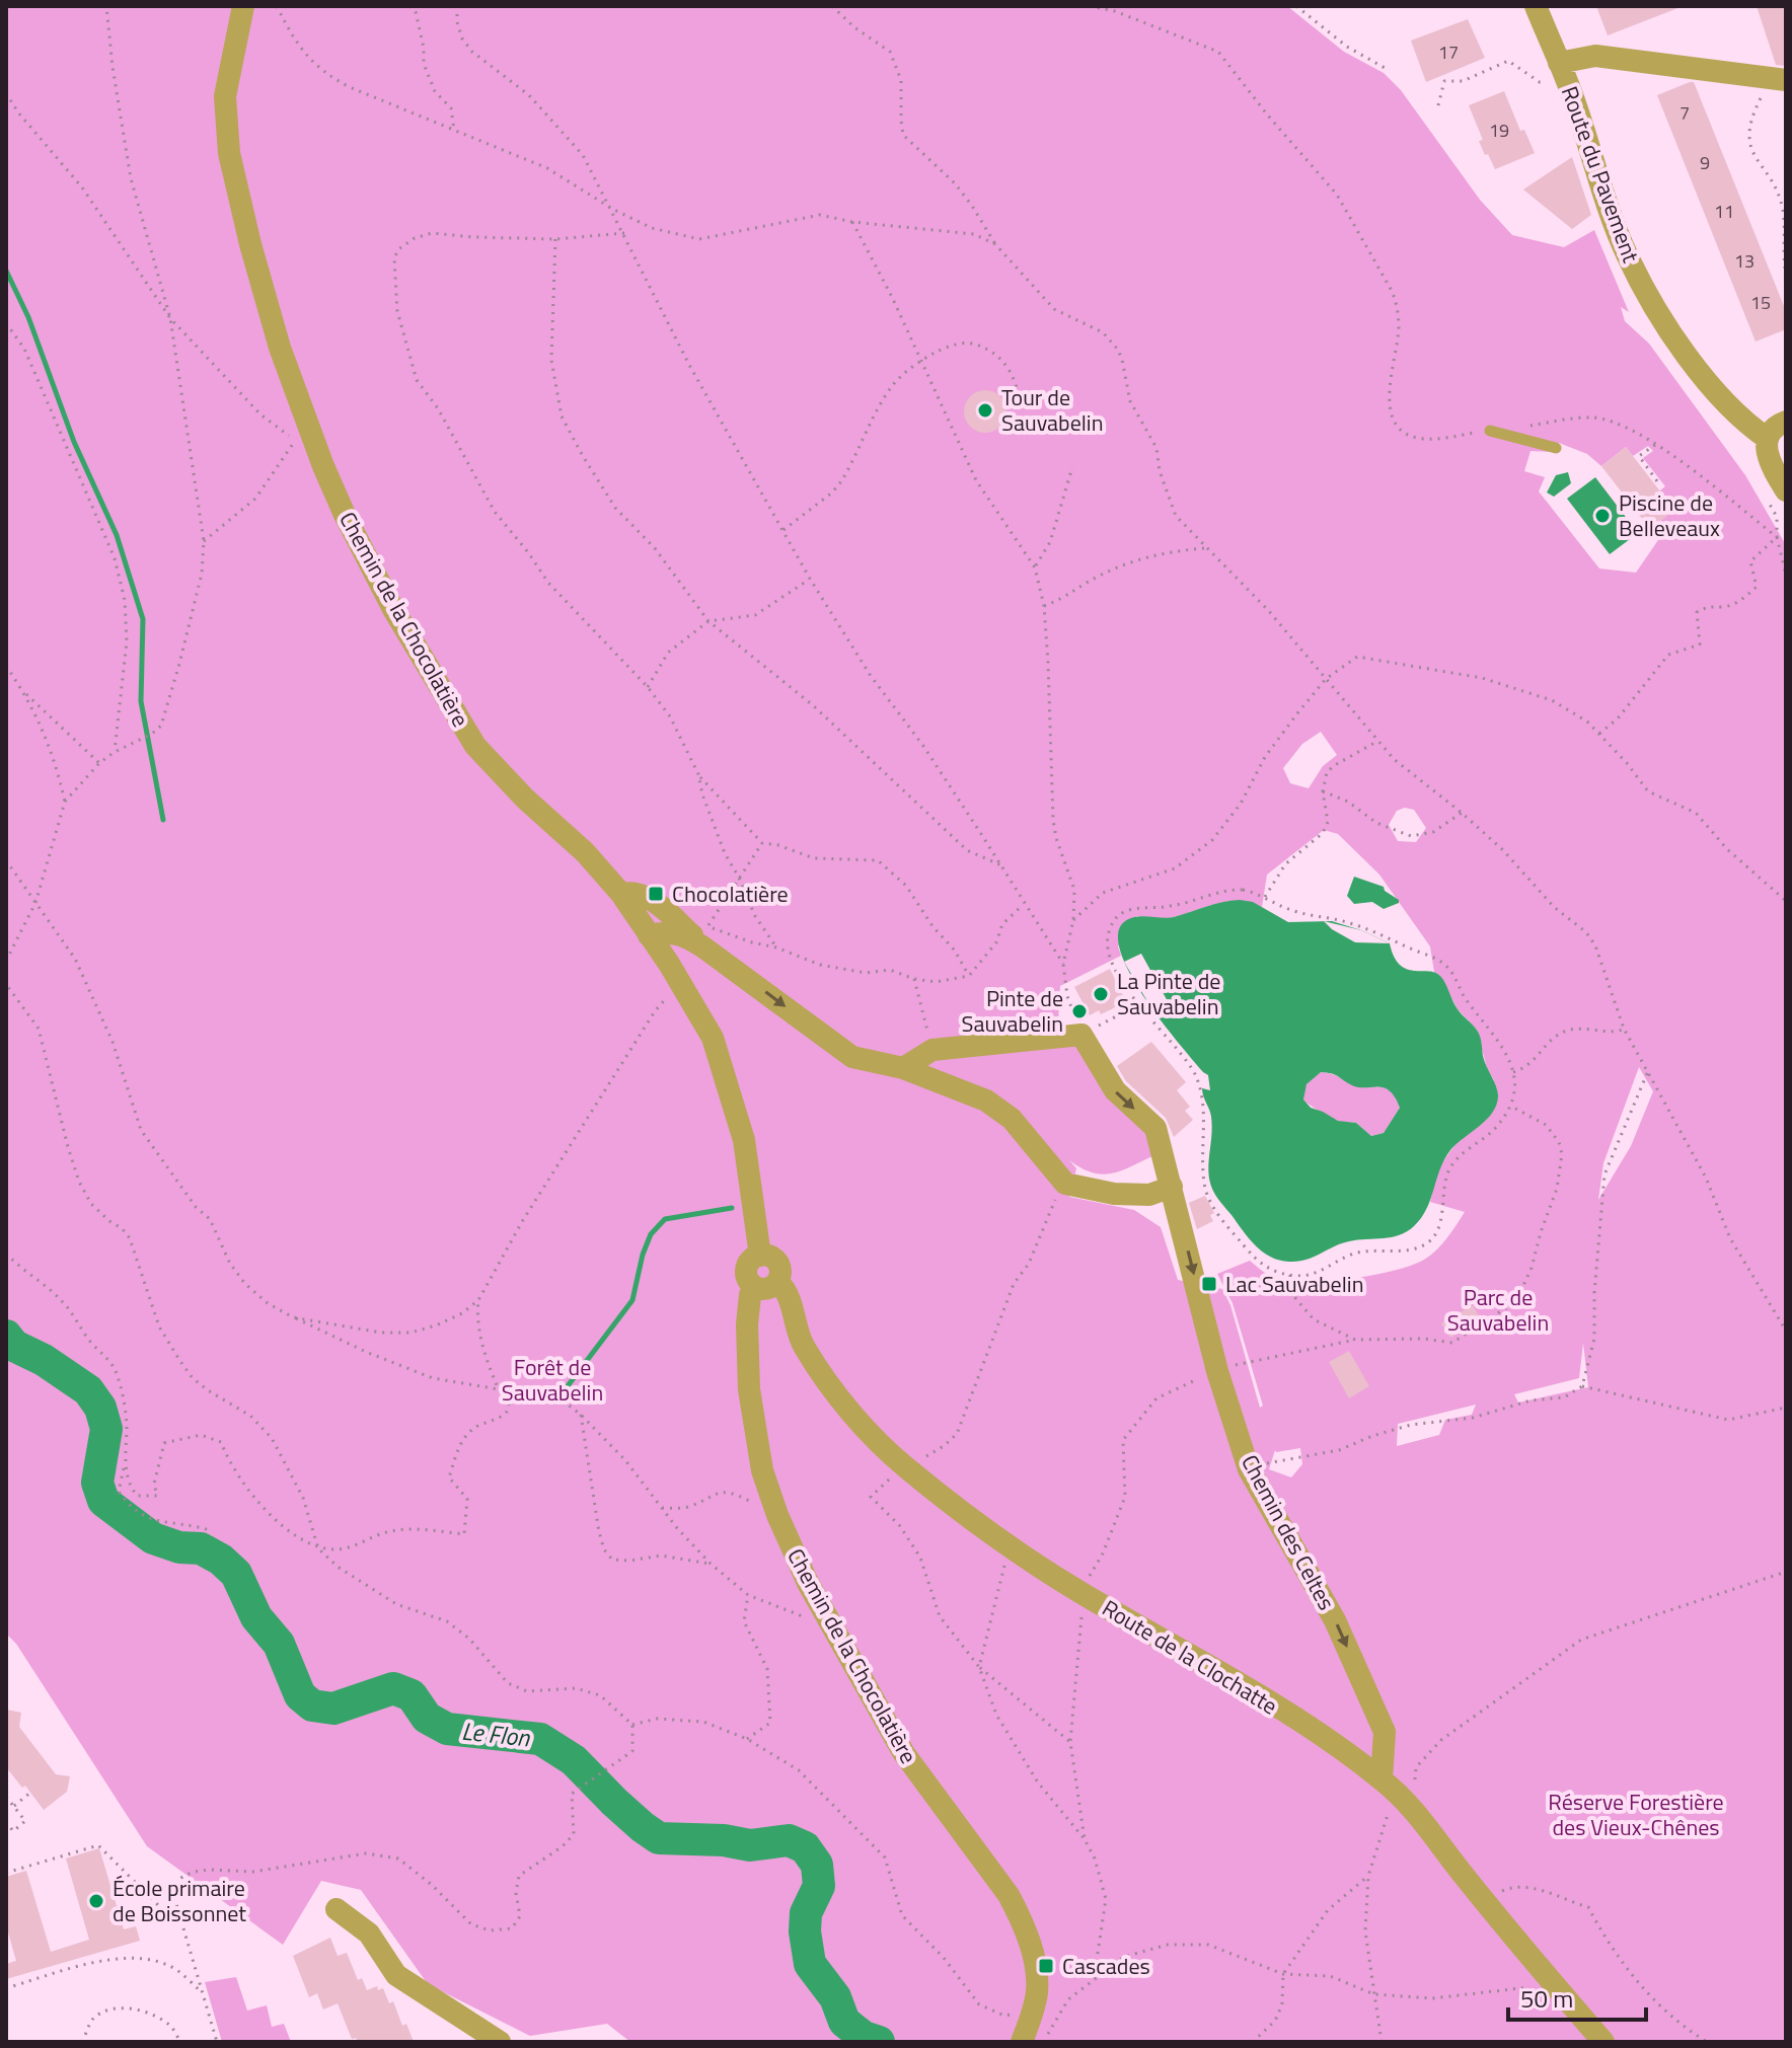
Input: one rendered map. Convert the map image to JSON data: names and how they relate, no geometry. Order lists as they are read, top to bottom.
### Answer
{
  "streets": {
    "street": [
      "Route du Pavement",
      "Chemin de la Chocolatière",
      "Chemin des Celtes",
      "Route de la Clochatte"
    ]
  },
  "crossings": [
    ["Chemin de la Chocolatière", "Route de la Clochatte"],
    ["Chemin des Celtes", "Route de la Clochatte"]
  ],
  "one_way": ["Chemin des Celtes"],
  "water": ["Le Flon"],
  "parks": ["Parc de Sauvabelin", "Forêt de Sauvabelin", "Réserve Forestière des Vieux-Chênes"],
  "places": {
    "other": [
      "Tour de Sauvabelin",
      "Piscine de Belleveaux",
      "La Pinte de Sauvabelin",
      "Pinte de Sauvabelin",
      "École primaire de Boissonnet"
    ],
    "transit": ["Chocolatière", "Lac Sauvabelin", "Cascades"]
  },
  "house_numbers": [
    "17",
    "7",
    "19",
    "9",
    "11",
    "13",
    "15"
  ],
  "scale_bar": "50 m"
}
